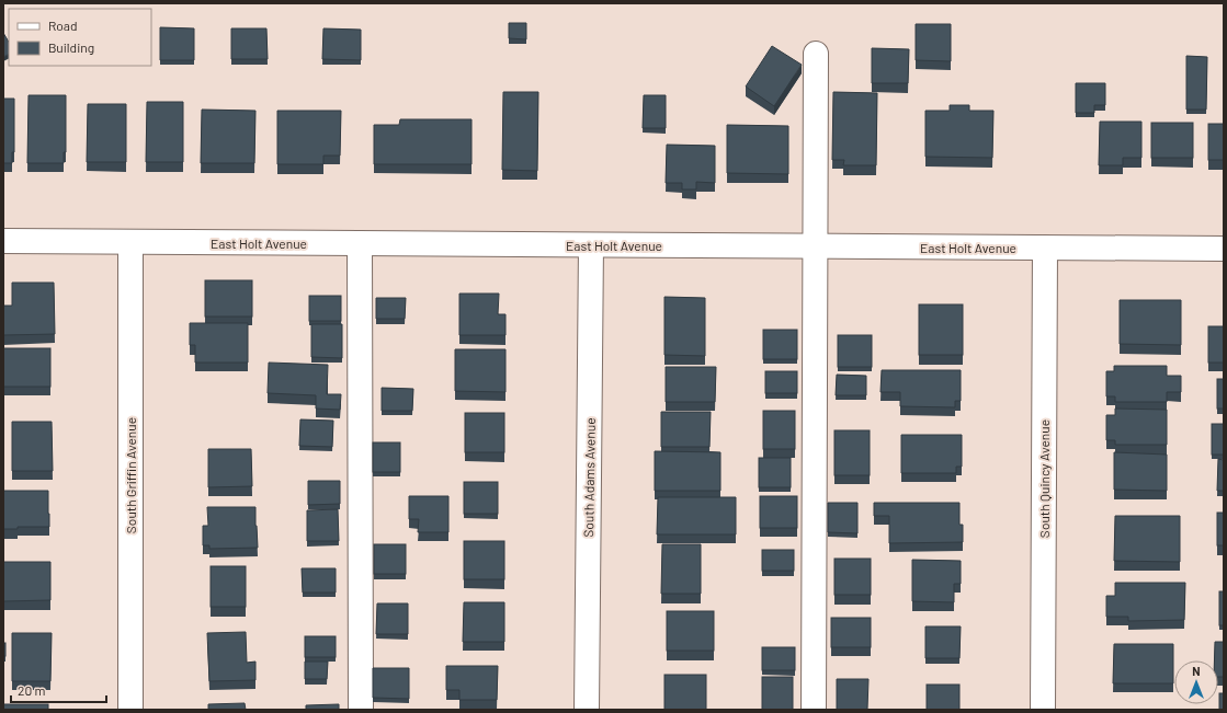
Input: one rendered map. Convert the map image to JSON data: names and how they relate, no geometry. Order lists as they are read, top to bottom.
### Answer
{
  "streets": {
    "street": [
      "East Holt Avenue",
      "South Griffin Avenue",
      "South Adams Avenue",
      "South Quincy Avenue"
    ]
  },
  "crossings": [
    ["East Holt Avenue", "South Griffin Avenue"],
    ["East Holt Avenue", "South Adams Avenue"],
    ["East Holt Avenue", "South Quincy Avenue"]
  ],
  "legend": ["Road", "Building"],
  "scale_bar": "20 m",
  "north": "top"
}
